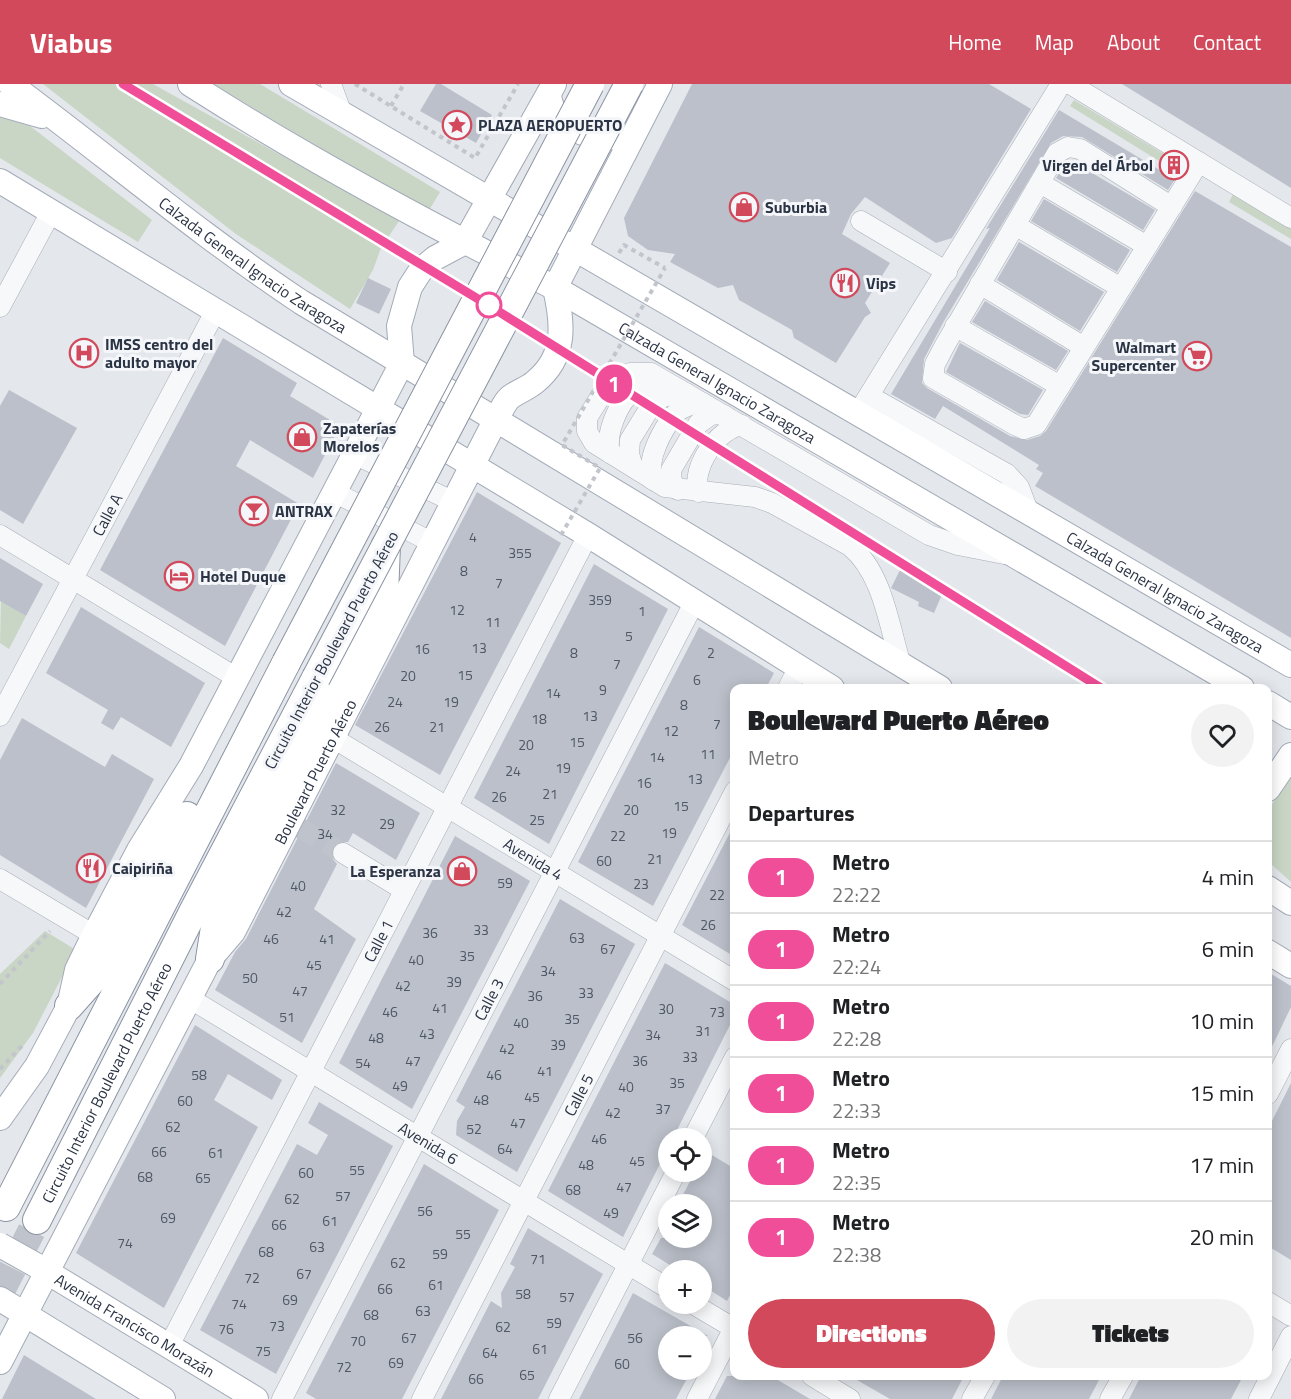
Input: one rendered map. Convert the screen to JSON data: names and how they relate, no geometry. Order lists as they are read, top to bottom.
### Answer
{
  "streets": {
    "highway": ["Circuito Interior Boulevard Puerto Aéreo"],
    "main road": ["Calzada General Ignacio Zaragoza", "Boulevard Puerto Aéreo", "Avenida Francisco Morazán"],
    "street": [
      "Calle A",
      "Avenida 4",
      "Calle 1",
      "Calle 3",
      "Calle 5",
      "Avenida 6"
    ]
  },
  "crossings": [
    ["Calzada General Ignacio Zaragoza", "Boulevard Puerto Aéreo"],
    ["Boulevard Puerto Aéreo", "Avenida 4"],
    ["Boulevard Puerto Aéreo", "Avenida 6"],
    ["Boulevard Puerto Aéreo", "Avenida Francisco Morazán"],
    ["Avenida 4", "Calle 1"],
    ["Avenida 4", "Calle 3"],
    ["Avenida 4", "Calle 5"],
    ["Calle 1", "Avenida 6"],
    ["Calle 1", "Avenida Francisco Morazán"],
    ["Calle 3", "Avenida 6"],
    ["Calle 5", "Avenida 6"]
  ],
  "places": {
    "place": ["PLAZA AEROPUERTO"],
    "building": ["Virgen del Árbol"],
    "shop": ["Suburbia", "Zapaterías Morelos", "La Esperanza"],
    "restaurant": ["Vips", "Caipiriña"],
    "hospital": ["IMSS centro del adulto mayor"],
    "supermarket": ["Walmart Supercenter"],
    "bar": ["ANTRAX"],
    "hotel": ["Hotel Duque"]
  },
  "lines": ["metro line 1"],
  "house_numbers": [
    "4",
    "355",
    "8",
    "7",
    "359",
    "12",
    "1",
    "11",
    "5",
    "13",
    "16",
    "8",
    "2",
    "7",
    "15",
    "20",
    "6",
    "9",
    "14",
    "24",
    "19",
    "8",
    "13",
    "18",
    "7",
    "26",
    "21",
    "12",
    "15",
    "20",
    "11",
    "14",
    "19",
    "24",
    "13",
    "16",
    "21",
    "26",
    "15",
    "32",
    "20",
    "25",
    "29",
    "19",
    "34",
    "22",
    "21",
    "60",
    "59",
    "23",
    "40",
    "22",
    "42",
    "26",
    "33",
    "36",
    "63",
    "46",
    "41",
    "67",
    "35",
    "40",
    "45",
    "34",
    "50",
    "39",
    "42",
    "47",
    "33",
    "36",
    "41",
    "30",
    "46",
    "73",
    "51",
    "35",
    "40",
    "31",
    "43",
    "34",
    "48",
    "39",
    "42",
    "33",
    "47",
    "36",
    "54",
    "41",
    "58",
    "46",
    "35",
    "49",
    "40",
    "45",
    "48",
    "60",
    "37",
    "42",
    "47",
    "62",
    "52",
    "46",
    "64",
    "66",
    "61",
    "45",
    "48",
    "55",
    "60",
    "68",
    "65",
    "47",
    "68",
    "57",
    "62",
    "56",
    "49",
    "69",
    "61",
    "66",
    "55",
    "74",
    "63",
    "68",
    "59",
    "71",
    "62",
    "67",
    "72",
    "61",
    "66",
    "58",
    "57",
    "69",
    "74",
    "63",
    "68",
    "59",
    "73",
    "62",
    "76",
    "67",
    "56",
    "70",
    "61",
    "75",
    "64",
    "69",
    "60",
    "72",
    "65",
    "66"
  ],
  "page": {
    "header": "Viabus",
    "nav": [
      "Home",
      "Map",
      "About",
      "Contact"
    ],
    "on_map": "1",
    "heading": [
      ["Boulevard Puerto Aéreo", "Metro"],
      "Departures"
    ],
    "list": [
      {
        "mark": "1",
        "name": "Metro",
        "note": "22:22",
        "value": "4 min"
      },
      {
        "mark": "1",
        "name": "Metro",
        "note": "22:24",
        "value": "6 min"
      },
      {
        "mark": "1",
        "name": "Metro",
        "note": "22:28",
        "value": "10 min"
      },
      {
        "mark": "1",
        "name": "Metro",
        "note": "22:33",
        "value": "15 min"
      },
      {
        "mark": "1",
        "name": "Metro",
        "note": "22:35",
        "value": "17 min"
      },
      {
        "mark": "1",
        "name": "Metro",
        "note": "22:38",
        "value": "20 min"
      }
    ],
    "map_buttons": ["+", "−"],
    "buttons": ["Directions", "Tickets"]
  }
}
